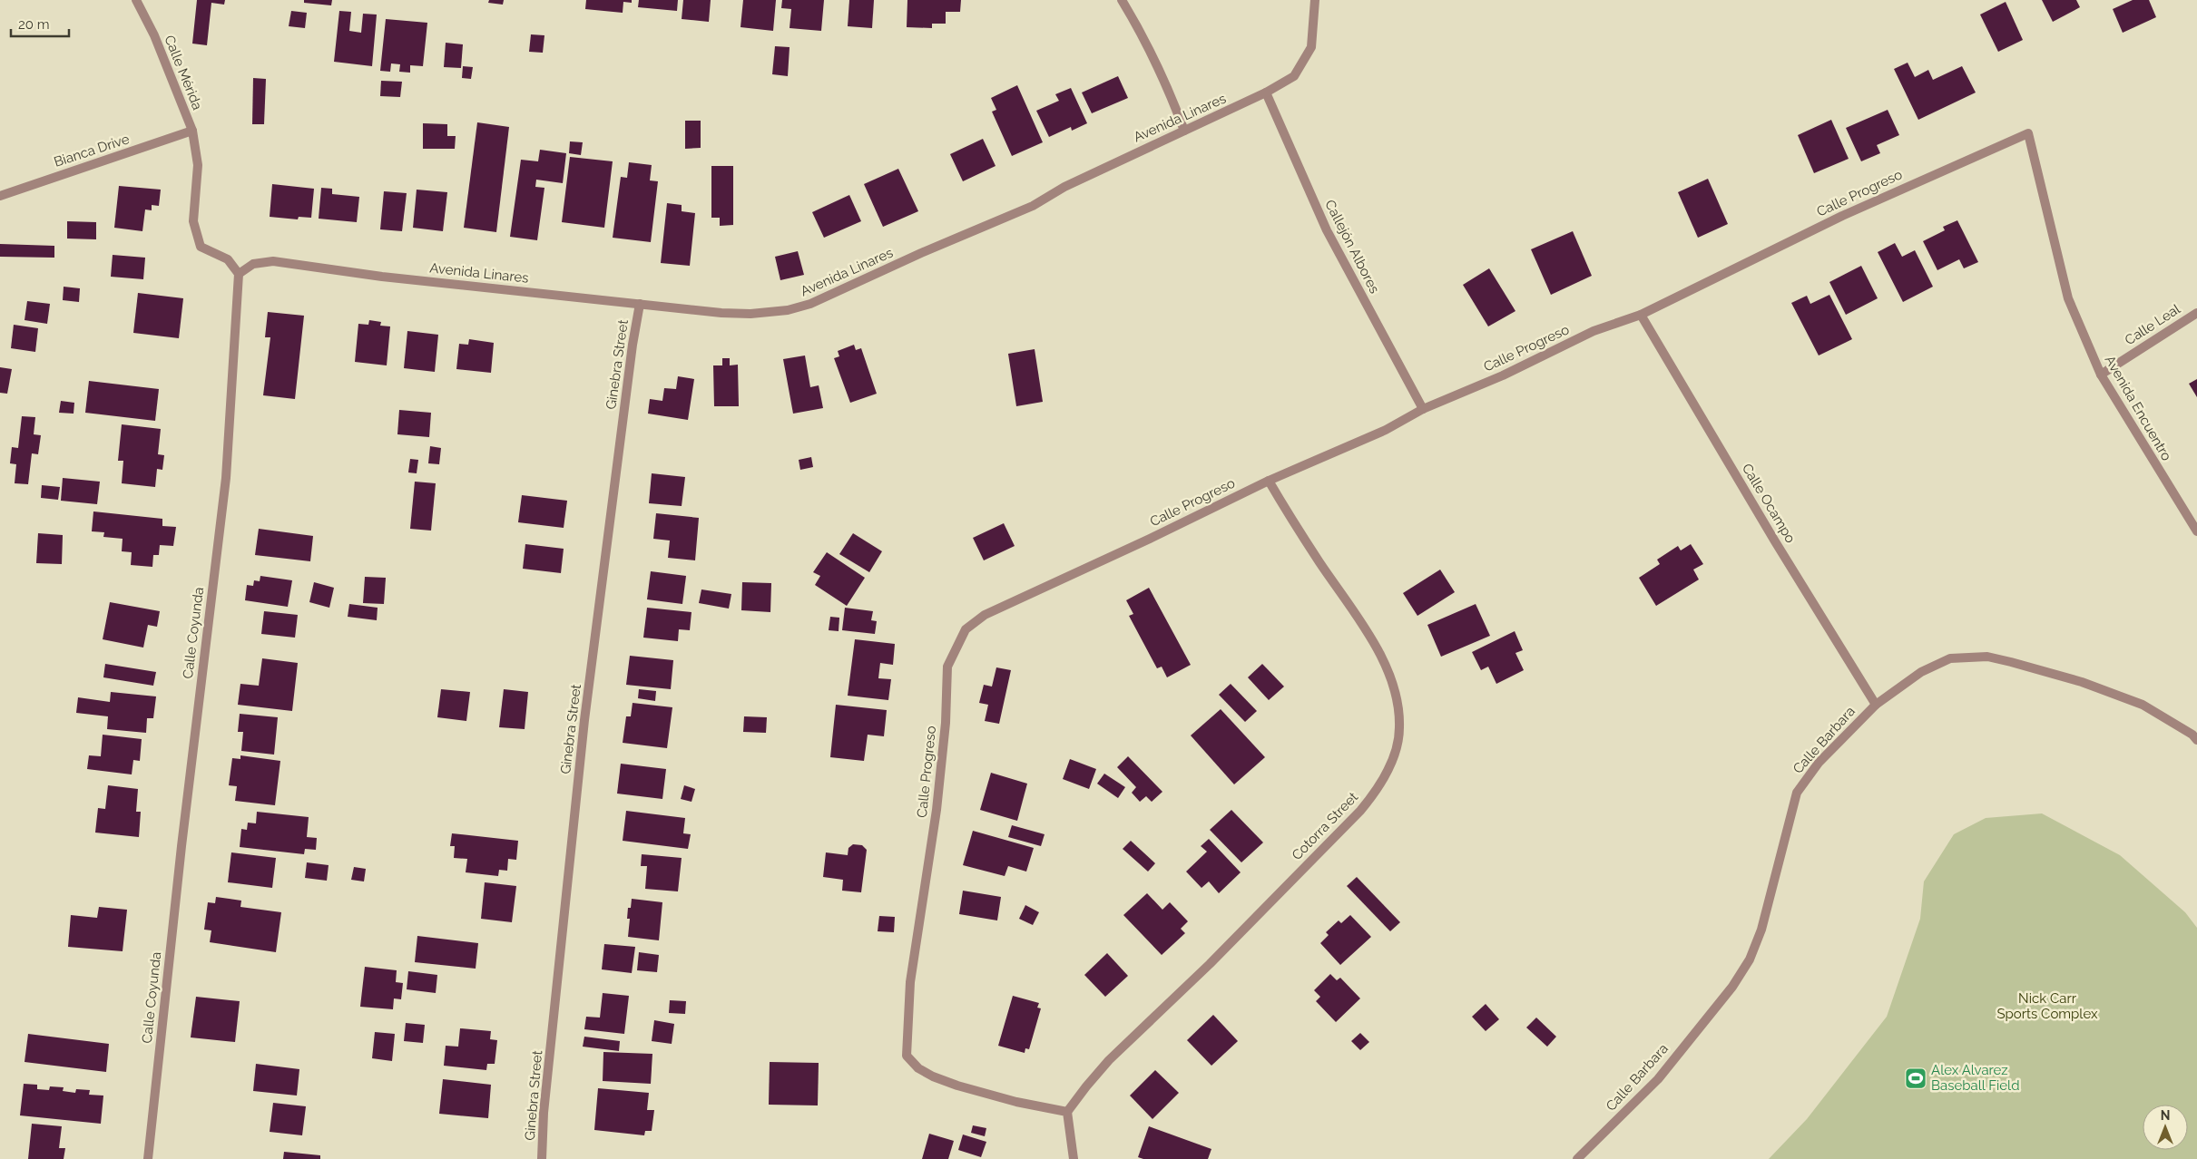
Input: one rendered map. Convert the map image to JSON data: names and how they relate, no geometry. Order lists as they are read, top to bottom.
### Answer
{
  "streets": {
    "street": [
      "Calle Mérida",
      "Avenida Linares",
      "Bianca Drive",
      "Calle Progreso",
      "Callejón Albores",
      "Calle Leal",
      "Ginebra Street",
      "Avenida Encuentro",
      "Calle Ocampo",
      "Calle Coyunda",
      "Calle Barbara",
      "Cotorra Street"
    ]
  },
  "crossings": [
    ["Calle Mérida", "Bianca Drive"],
    ["Avenida Linares", "Callejón Albores"],
    ["Avenida Linares", "Ginebra Street"],
    ["Avenida Linares", "Calle Coyunda"],
    ["Calle Progreso", "Callejón Albores"],
    ["Calle Progreso", "Avenida Encuentro"],
    ["Calle Progreso", "Calle Ocampo"],
    ["Calle Progreso", "Cotorra Street"],
    ["Calle Leal", "Avenida Encuentro"],
    ["Calle Ocampo", "Calle Barbara"]
  ],
  "parks": ["Nick Carr Sports Complex"],
  "places": {
    "sports": ["Alex Alvarez Baseball Field"]
  },
  "scale_bar": "20 m",
  "north": "top"
}
